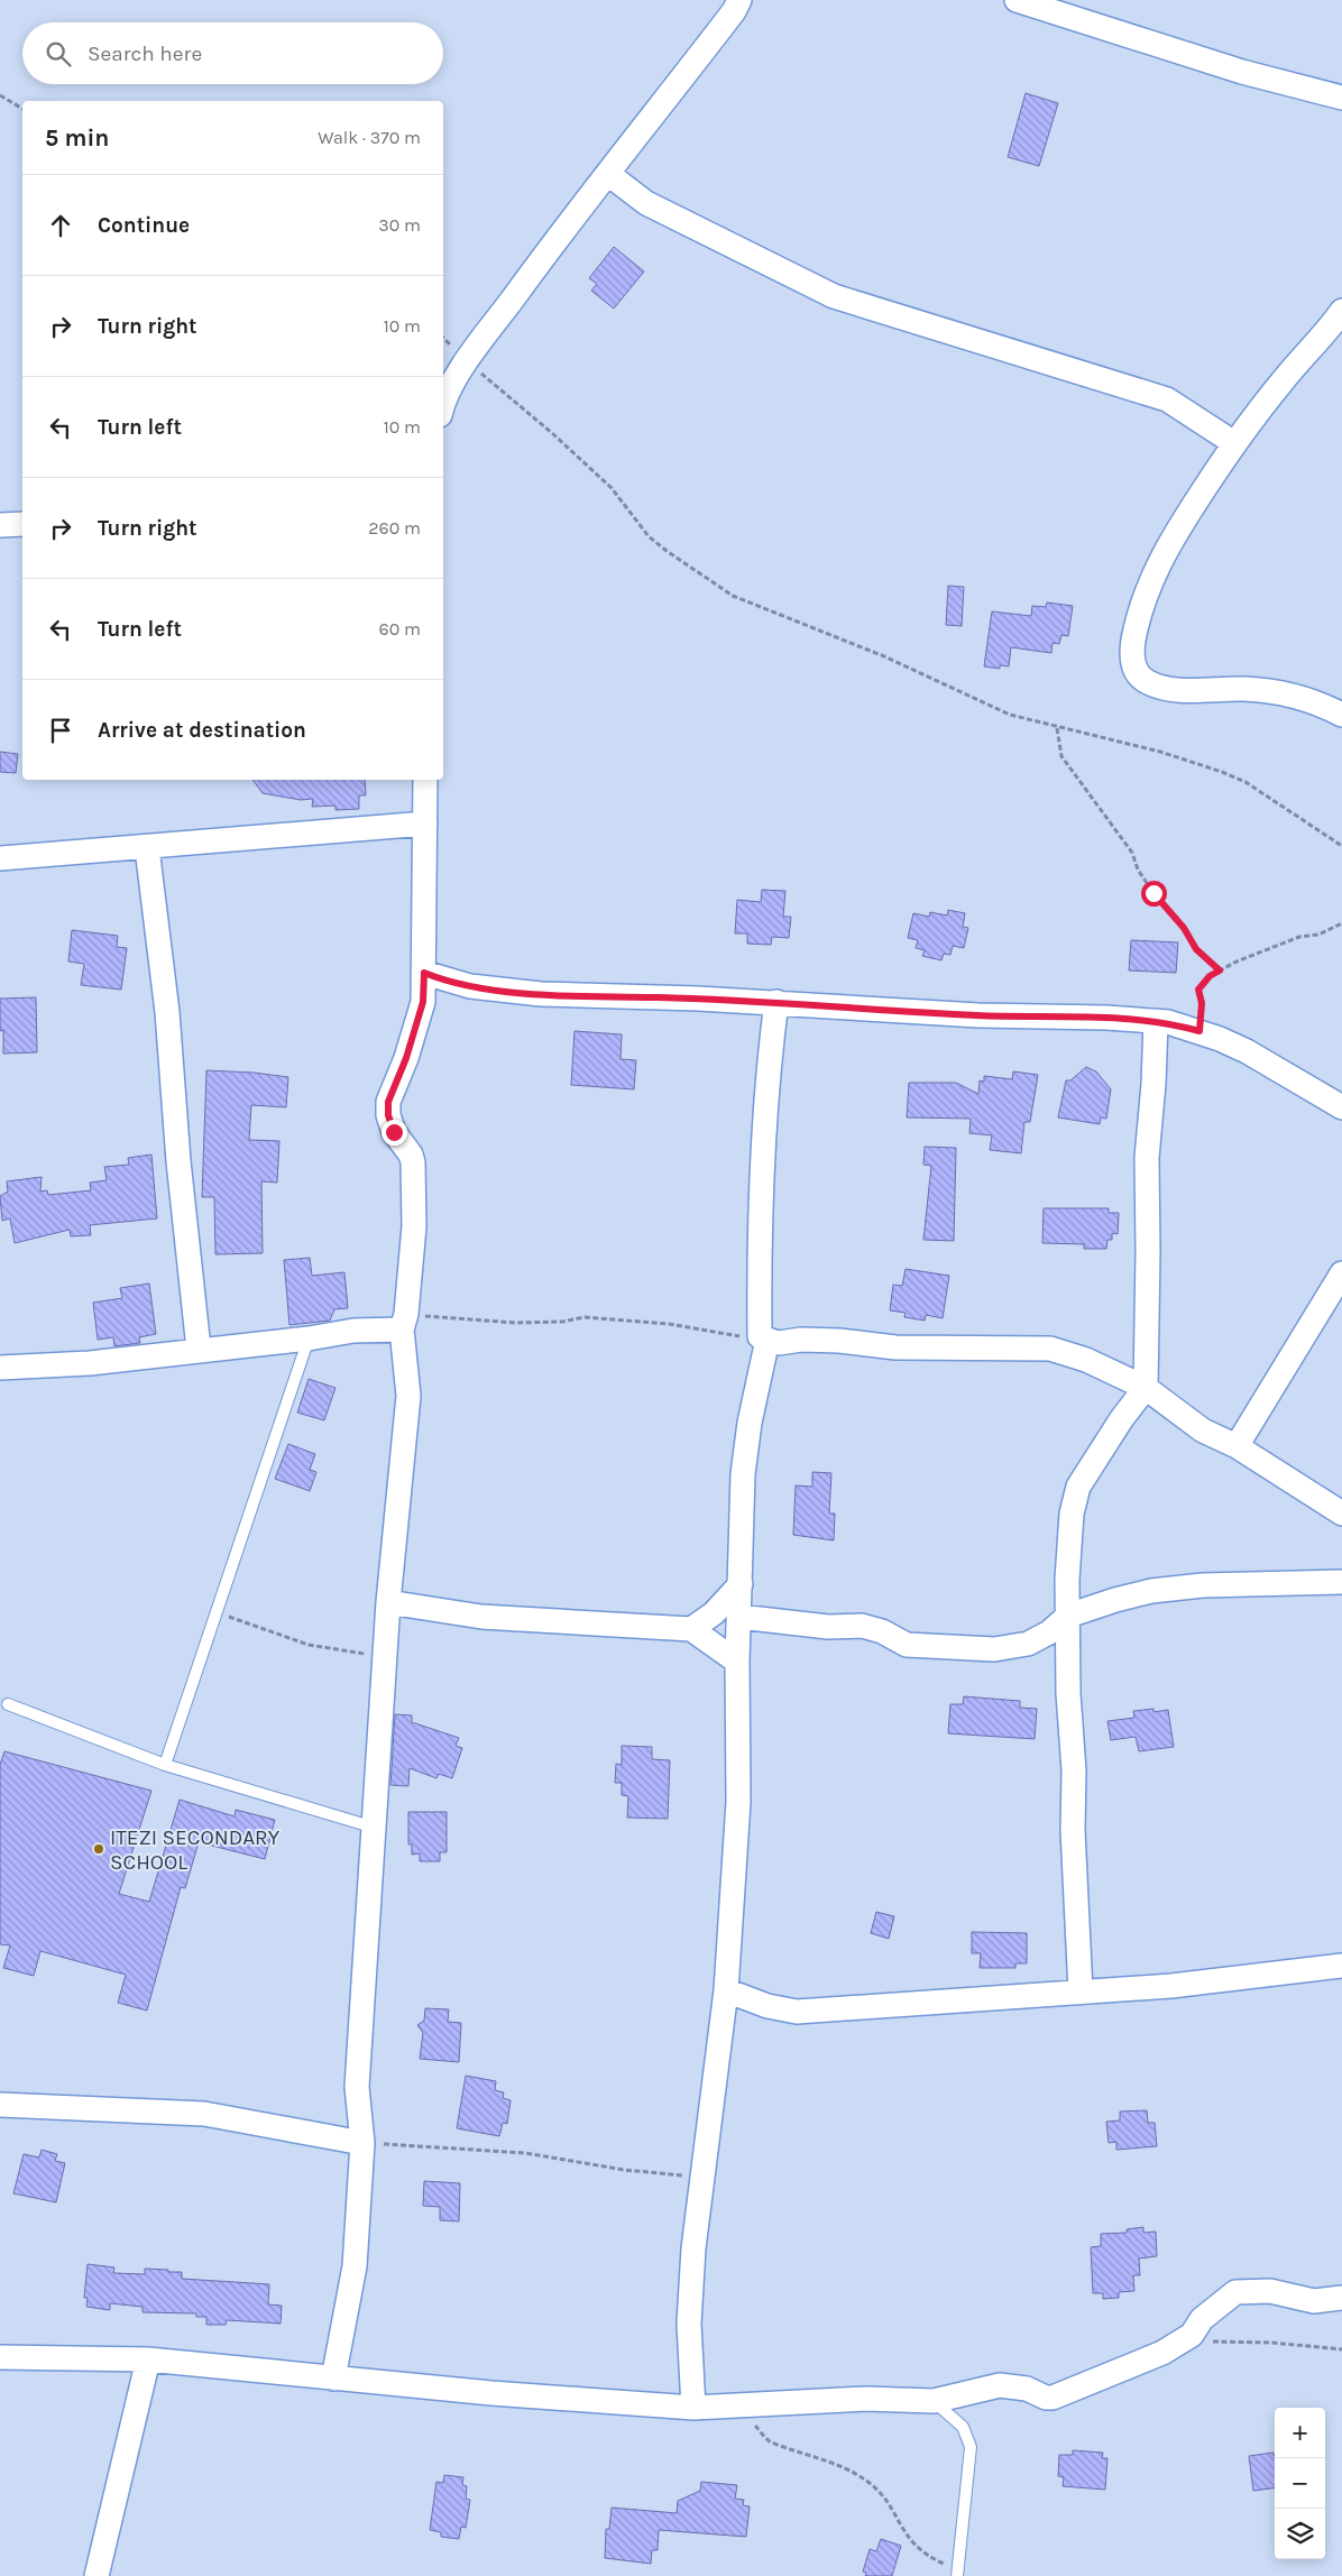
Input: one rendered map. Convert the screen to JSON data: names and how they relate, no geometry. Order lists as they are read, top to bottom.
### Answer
{
  "places": ["ITEZI SECONDARY SCHOOL"],
  "page": {
    "search": "Search here",
    "heading": ["5 min", "Walk · 370 m"],
    "list": [
      ["Continue", "30 m"],
      ["Turn right", "10 m"],
      ["Turn left", "10 m"],
      ["Turn right", "260 m"],
      ["Turn left", "60 m"],
      "Arrive at destination"
    ],
    "map_buttons": ["+", "−"]
  }
}
